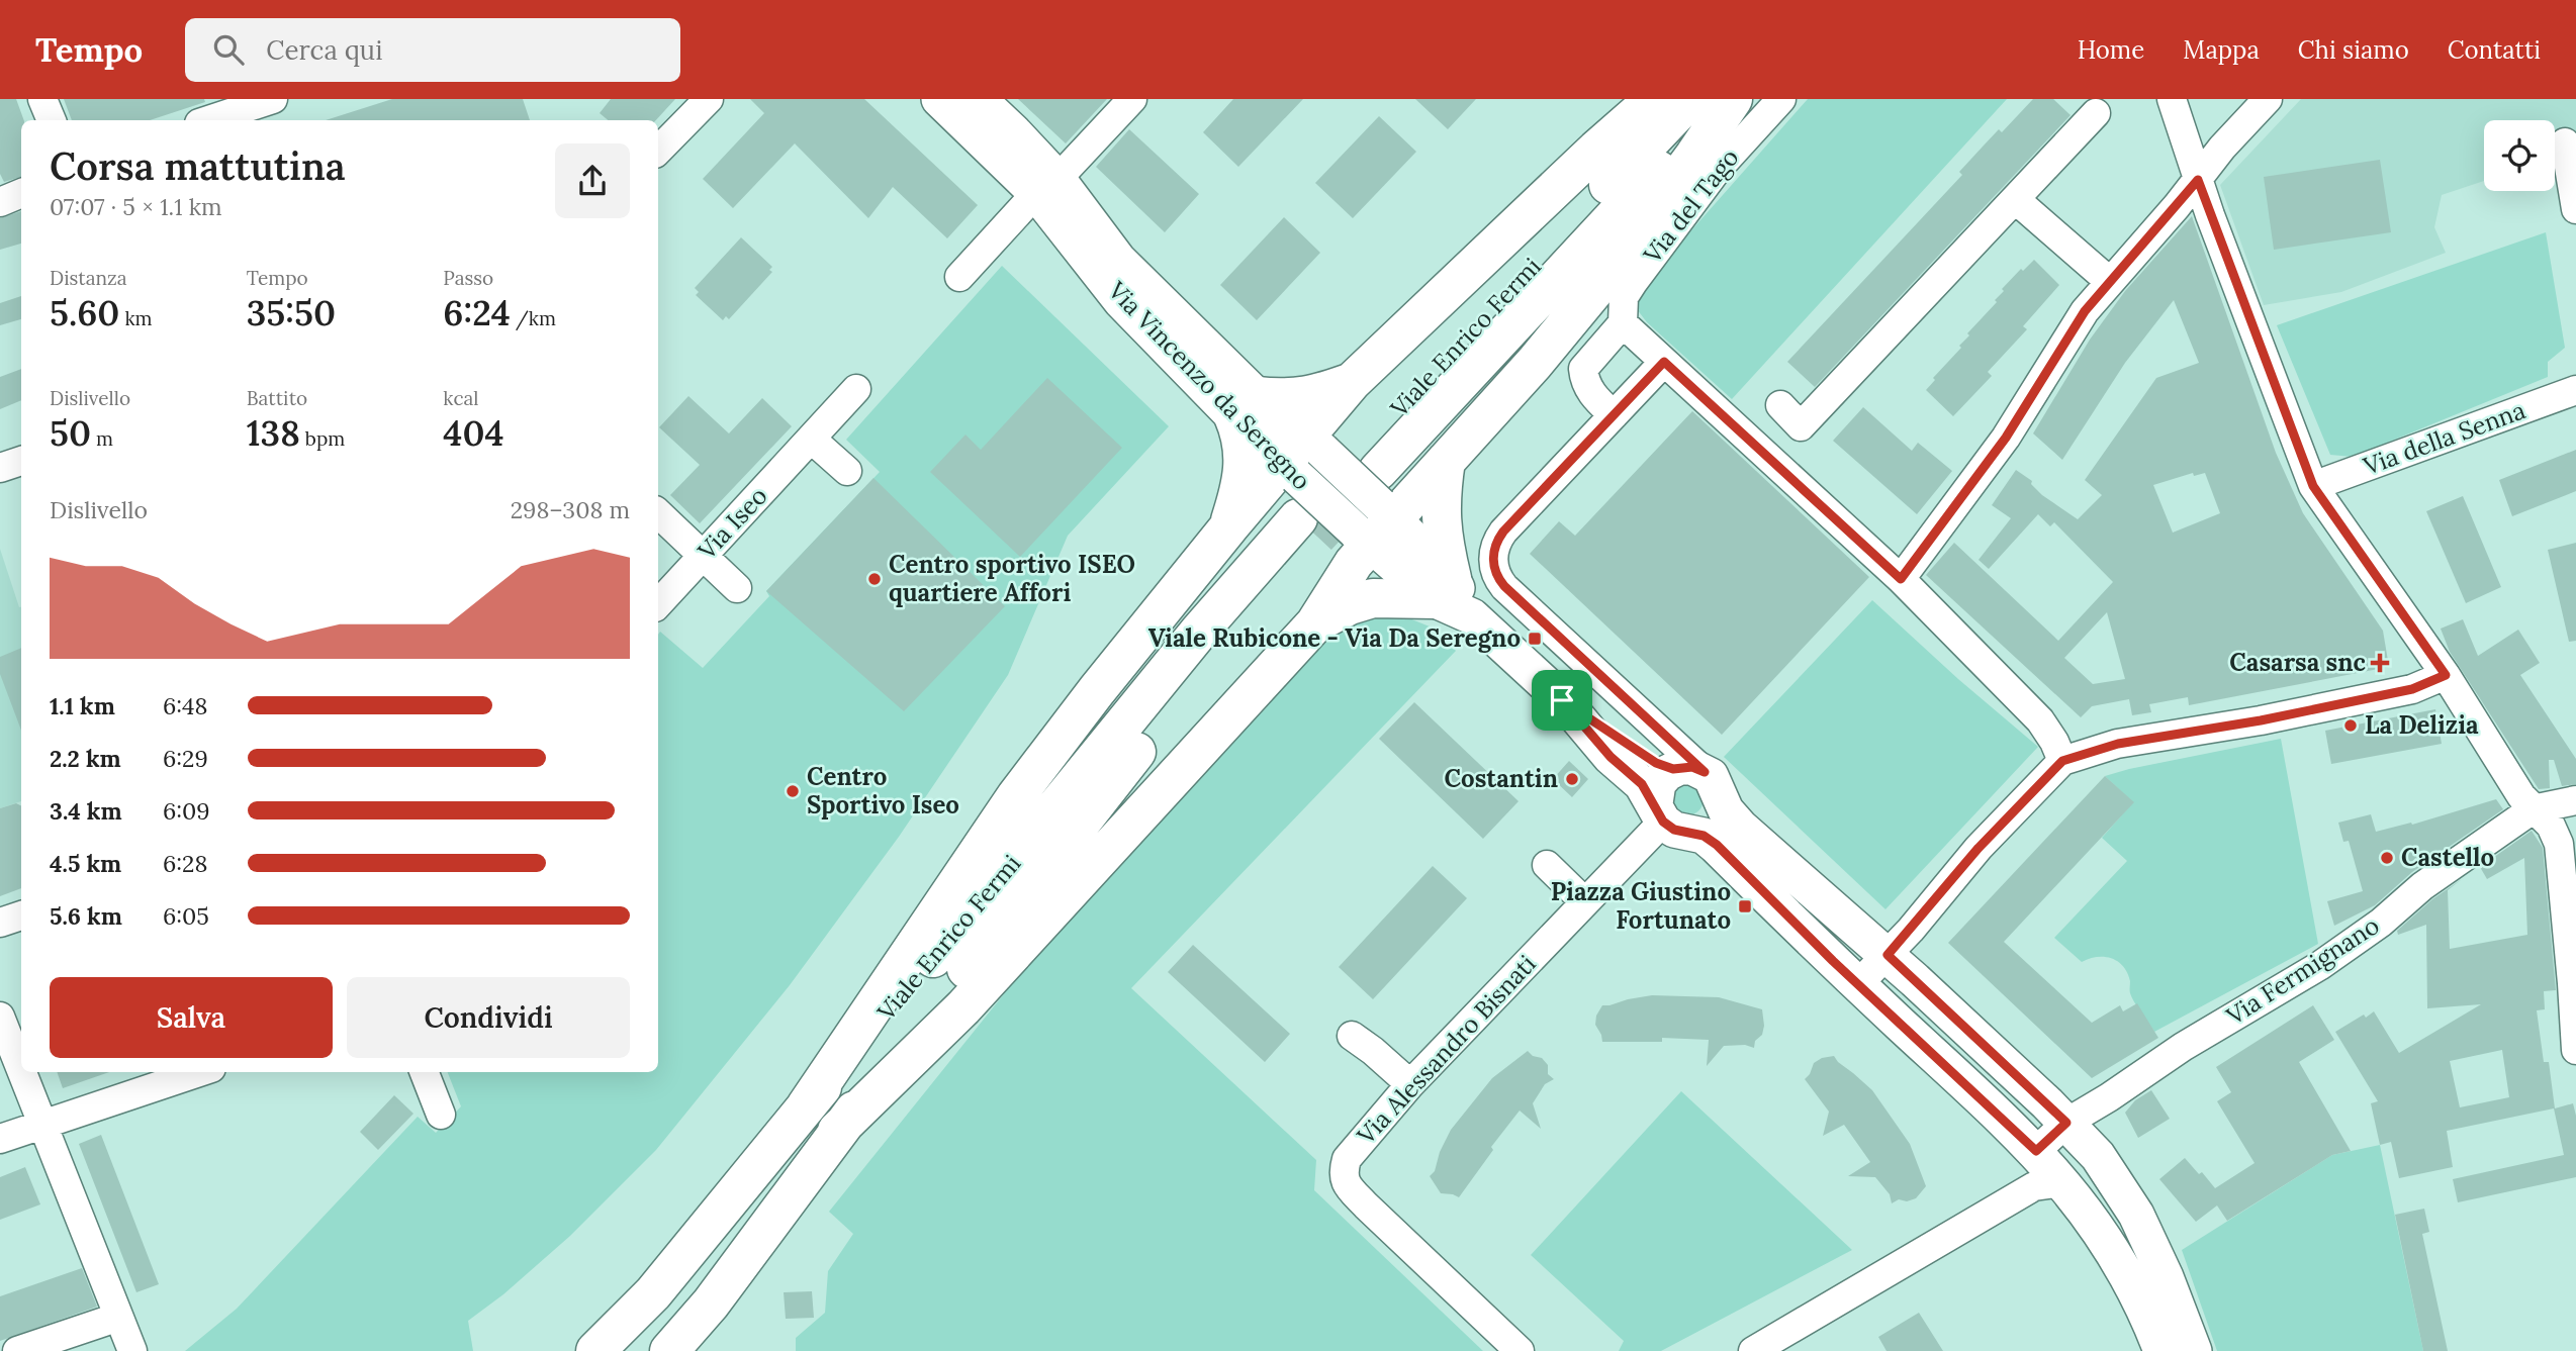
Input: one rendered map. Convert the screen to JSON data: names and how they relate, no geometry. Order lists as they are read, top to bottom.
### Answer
{
  "streets": {
    "highway": ["Viale Enrico Fermi"],
    "main road": ["Via Vincenzo da Seregno"],
    "street": [
      "Via del Tago",
      "Via della Senna",
      "Via Iseo",
      "Via Fermignano",
      "Via Alessandro Bisnati"
    ]
  },
  "crossings": [
    ["Viale Enrico Fermi", "Via Vincenzo da Seregno"],
    ["Via Vincenzo da Seregno", "Via Fermignano"],
    ["Via Vincenzo da Seregno", "Via Alessandro Bisnati"]
  ],
  "places": {
    "other": [
      "Centro sportivo ISEO quartiere Affori",
      "La Delizia",
      "Costantin",
      "Centro Sportivo Iseo",
      "Castello"
    ],
    "transit": ["Viale Rubicone - Via Da Seregno", "Piazza Giustino Fortunato"],
    "health": ["Casarsa snc"]
  },
  "page": {
    "header": "Tempo",
    "search": "Cerca qui",
    "nav": [
      "Home",
      "Mappa",
      "Chi siamo",
      "Contatti"
    ],
    "heading": ["Corsa mattutina", "07:07 · 5 × 1.1 km"],
    "stats": [
      ["Distanza", "5.60 km"],
      ["Tempo", "35:50"],
      ["Passo", "6:24 /km"],
      ["Dislivello", "50 m"],
      ["Battito", "138 bpm"],
      ["kcal", "404"]
    ],
    "chart": ["Dislivello", "298–308 m"],
    "list": [
      {
        "name": "1.1 km",
        "note": "6:48"
      },
      {
        "name": "2.2 km",
        "note": "6:29"
      },
      {
        "name": "3.4 km",
        "note": "6:09"
      },
      {
        "name": "4.5 km",
        "note": "6:28"
      },
      {
        "name": "5.6 km",
        "note": "6:05"
      }
    ],
    "buttons": ["Salva", "Condividi"]
  }
}
